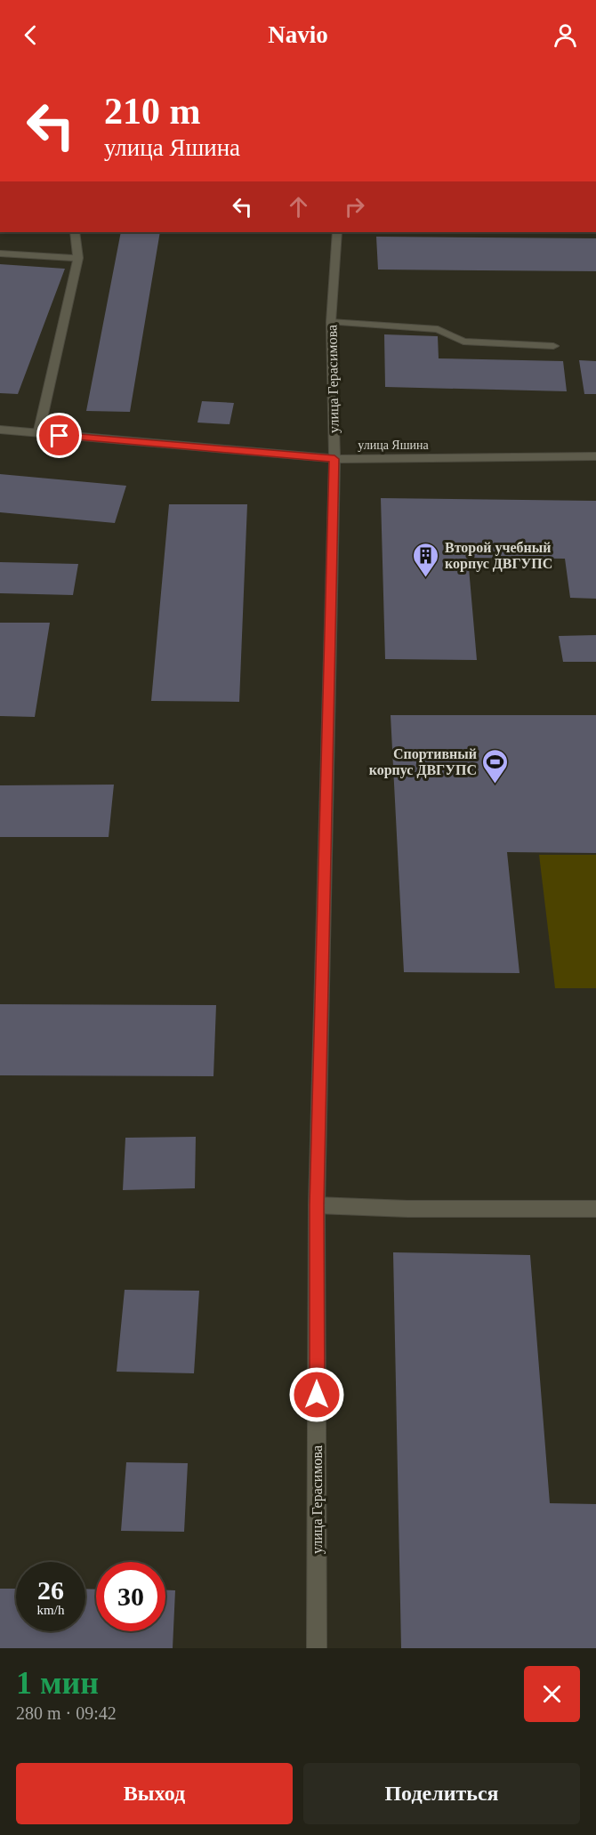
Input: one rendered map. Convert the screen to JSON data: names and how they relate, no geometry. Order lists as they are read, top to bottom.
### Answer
{
  "streets": {
    "street": ["улица Герасимова", "улица Яшина"]
  },
  "crossings": [
    ["улица Герасимова", "улица Яшина"]
  ],
  "places": {
    "building": ["Второй учебный корпус ДВГУПС"],
    "sports": ["Спортивный корпус ДВГУПС"]
  },
  "page": {
    "header": "Navio",
    "turn": ["210 m", "улица Яшина"],
    "speed": "26 km/h",
    "limit": "30",
    "heading": ["1 мин", "280 m · 09:42"],
    "buttons": ["Выход", "Поделиться"]
  }
}
